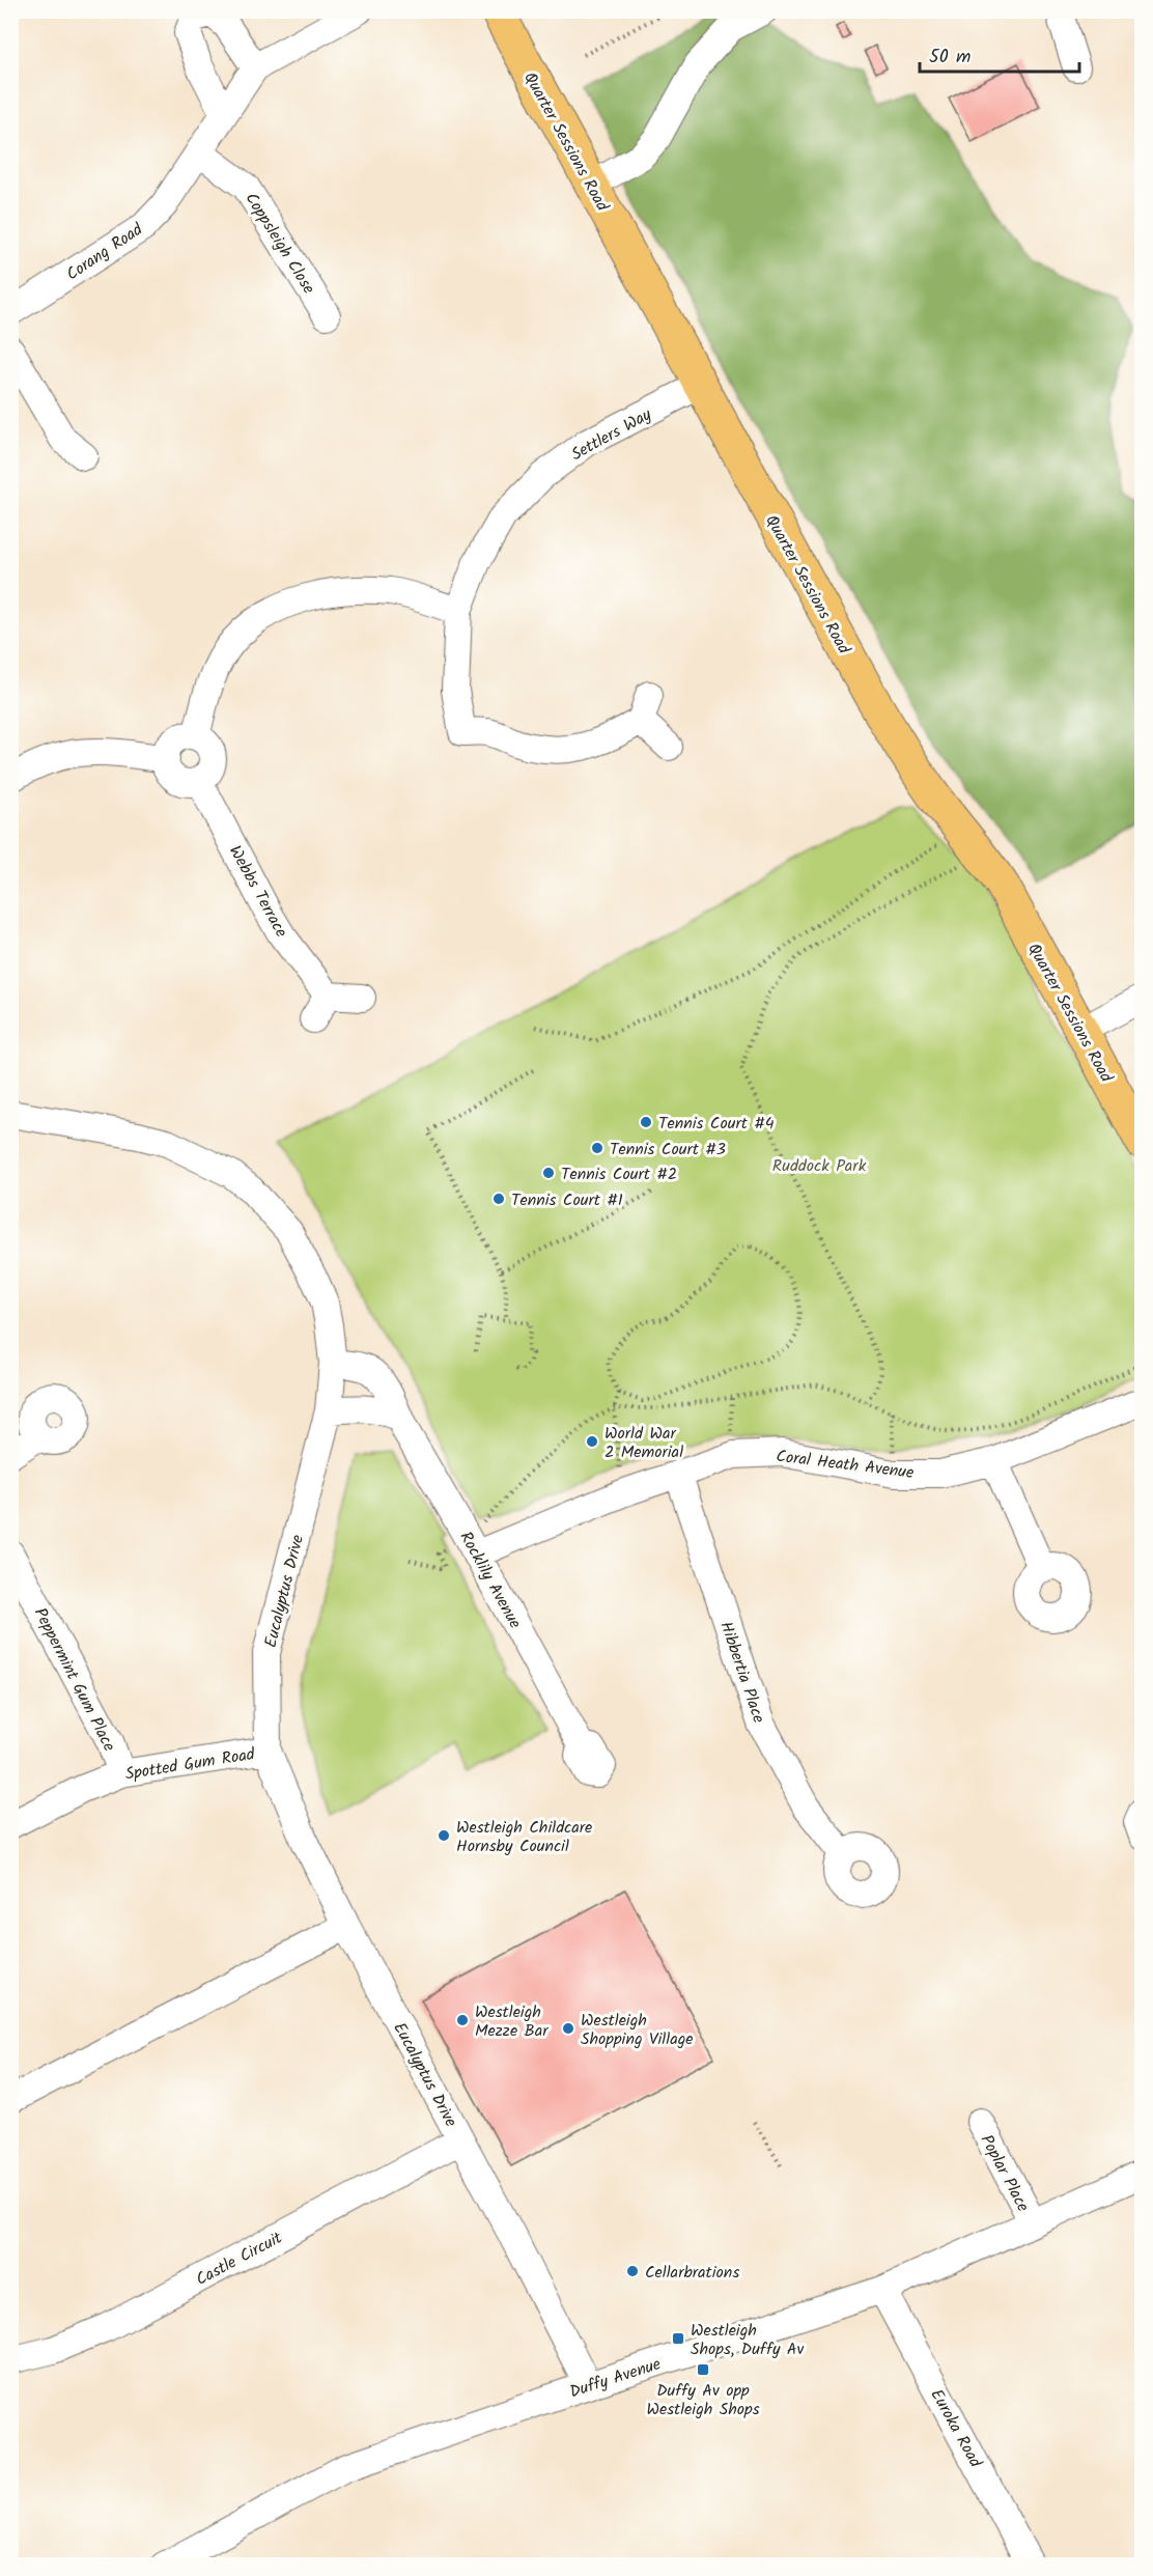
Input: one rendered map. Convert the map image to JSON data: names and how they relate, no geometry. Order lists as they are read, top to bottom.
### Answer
{
  "streets": {
    "main road": ["Quarter Sessions Road"],
    "street": [
      "Coppsleigh Close",
      "Corang Road",
      "Settlers Way",
      "Webbs Terrace",
      "Coral Heath Avenue",
      "Rocklily Avenue",
      "Eucalyptus Drive",
      "Hibbertia Place",
      "Peppermint Gum Place",
      "Spotted Gum Road",
      "Poplar Place",
      "Castle Circuit",
      "Duffy Avenue",
      "Euroka Road"
    ]
  },
  "crossings": [
    ["Quarter Sessions Road", "Settlers Way"],
    ["Coppsleigh Close", "Corang Road"],
    ["Coral Heath Avenue", "Rocklily Avenue"],
    ["Coral Heath Avenue", "Hibbertia Place"],
    ["Rocklily Avenue", "Eucalyptus Drive"],
    ["Eucalyptus Drive", "Spotted Gum Road"],
    ["Eucalyptus Drive", "Castle Circuit"],
    ["Eucalyptus Drive", "Duffy Avenue"],
    ["Peppermint Gum Place", "Spotted Gum Road"],
    ["Poplar Place", "Duffy Avenue"],
    ["Duffy Avenue", "Euroka Road"]
  ],
  "parks": ["Ruddock Park"],
  "places": {
    "other": [
      "Tennis Court #4",
      "Tennis Court #3",
      "Tennis Court #2",
      "Tennis Court #1",
      "World War 2 Memorial",
      "Westleigh Childcare Hornsby Council",
      "Westleigh Mezze Bar",
      "Westleigh Shopping Village",
      "Cellarbrations"
    ],
    "transit": ["Westleigh Shops, Duffy Av", "Duffy Av opp Westleigh Shops"]
  },
  "scale_bar": "50 m"
}
